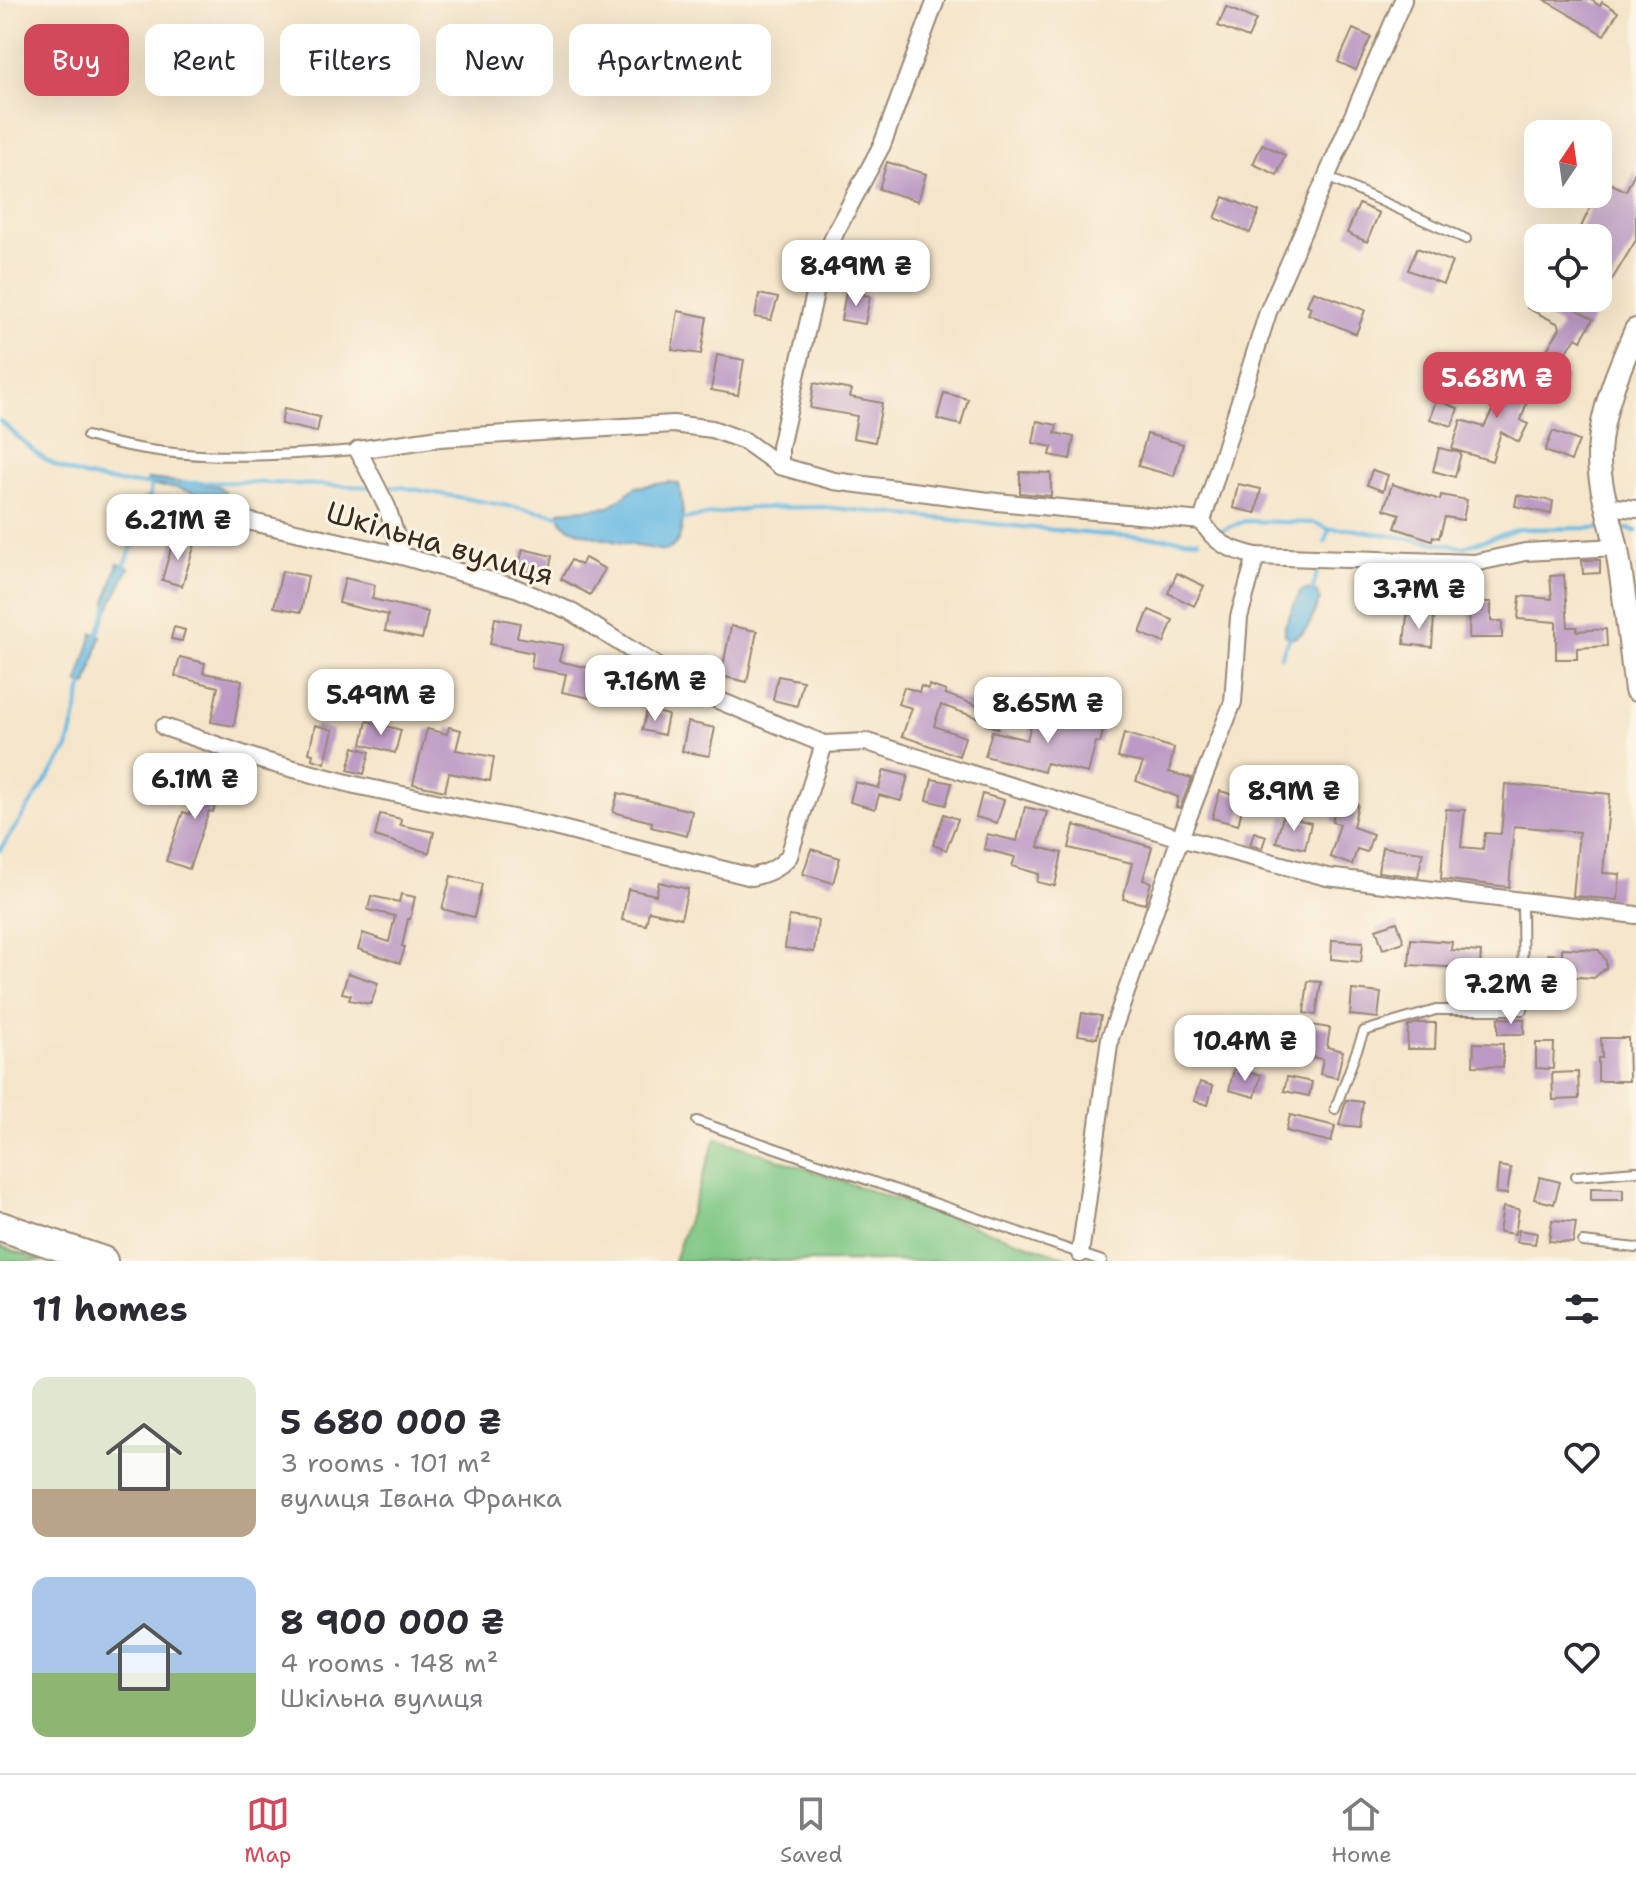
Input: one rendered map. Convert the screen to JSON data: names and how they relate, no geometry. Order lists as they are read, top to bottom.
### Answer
{
  "streets": {
    "street": ["Шкільна вулиця"]
  },
  "north": "top",
  "page": {
    "chip": [
      "Buy",
      "Rent",
      "Filters",
      "New",
      "Apartment"
    ],
    "price": [
      "8.49M ₴",
      "5.68M ₴",
      "6.21M ₴",
      "3.7M ₴",
      "7.16M ₴",
      "5.49M ₴",
      "8.65M ₴",
      "6.1M ₴",
      "8.9M ₴",
      "7.2M ₴",
      "10.4M ₴"
    ],
    "heading": "11 homes",
    "list": [
      {
        "name": "5 680 000 ₴",
        "note": "3 rooms · 101 m² · вулиця Івана Франка"
      },
      {
        "name": "8 900 000 ₴",
        "note": "4 rooms · 148 m² · Шкільна вулиця"
      }
    ],
    "tabs": ["Map", "Saved", "Home"]
  }
}
